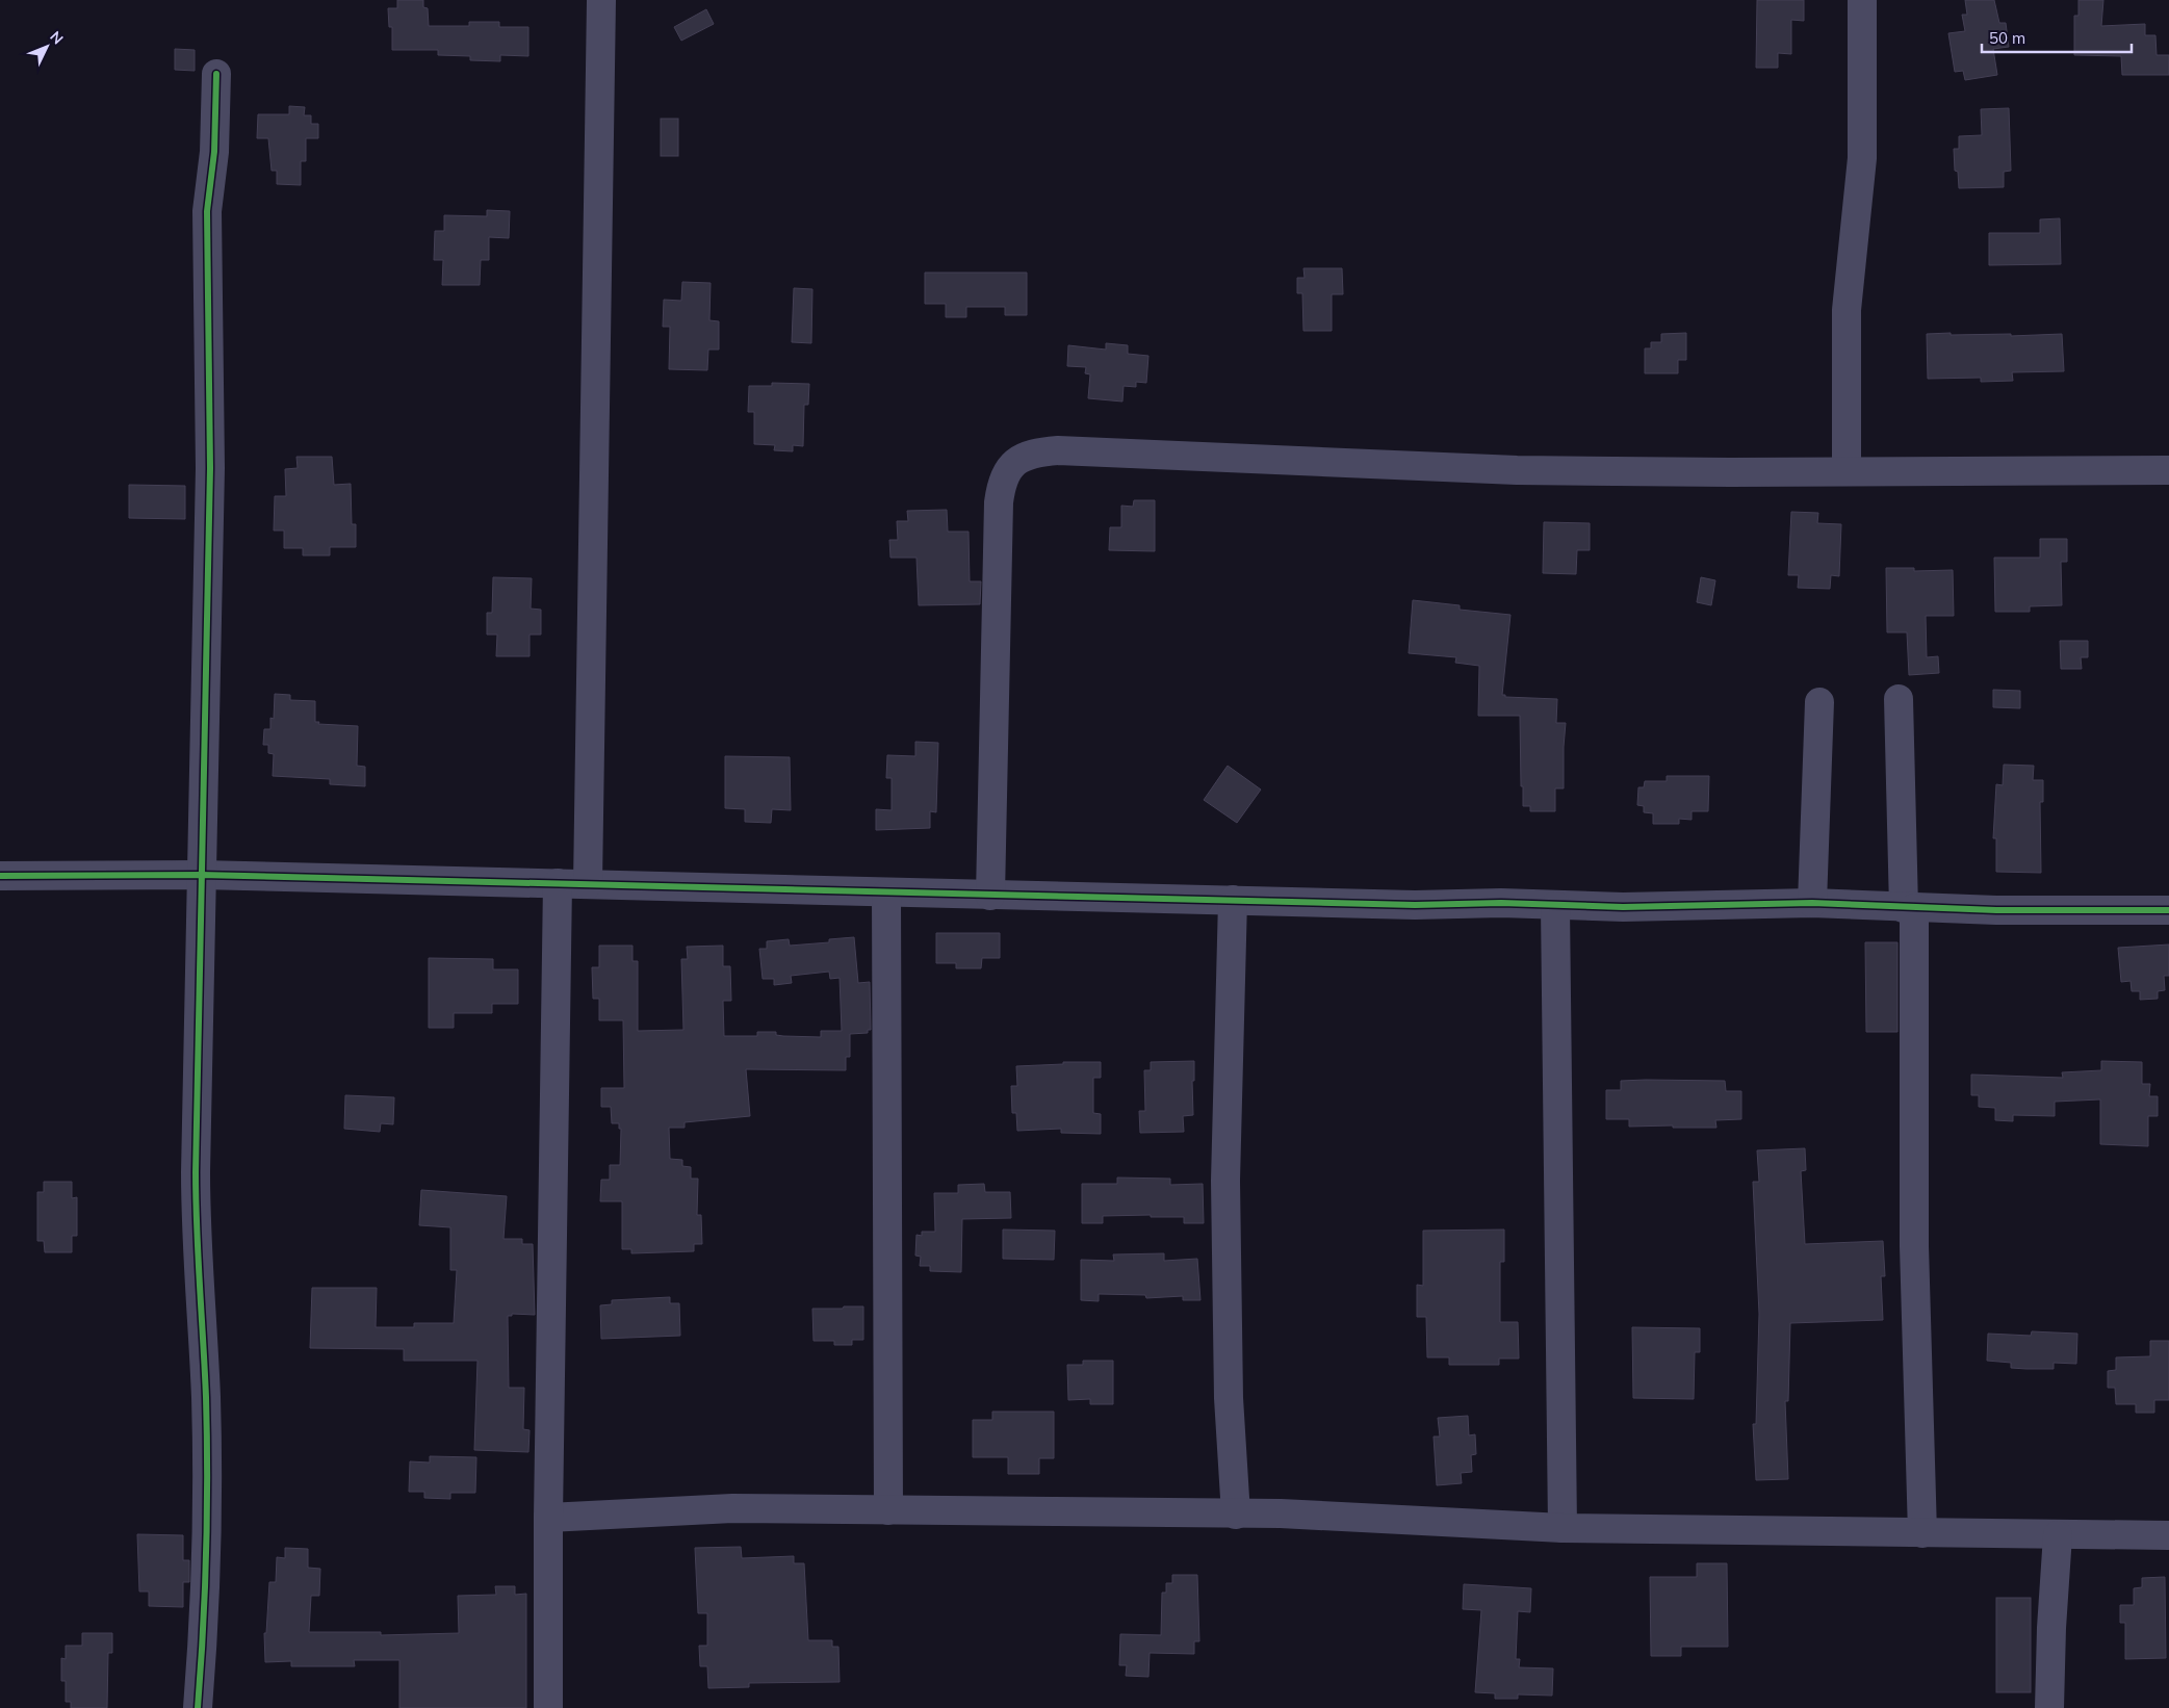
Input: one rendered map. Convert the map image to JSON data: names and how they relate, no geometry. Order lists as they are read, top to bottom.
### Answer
{
  "scale_bar": "50 m",
  "north": "top right"
}
